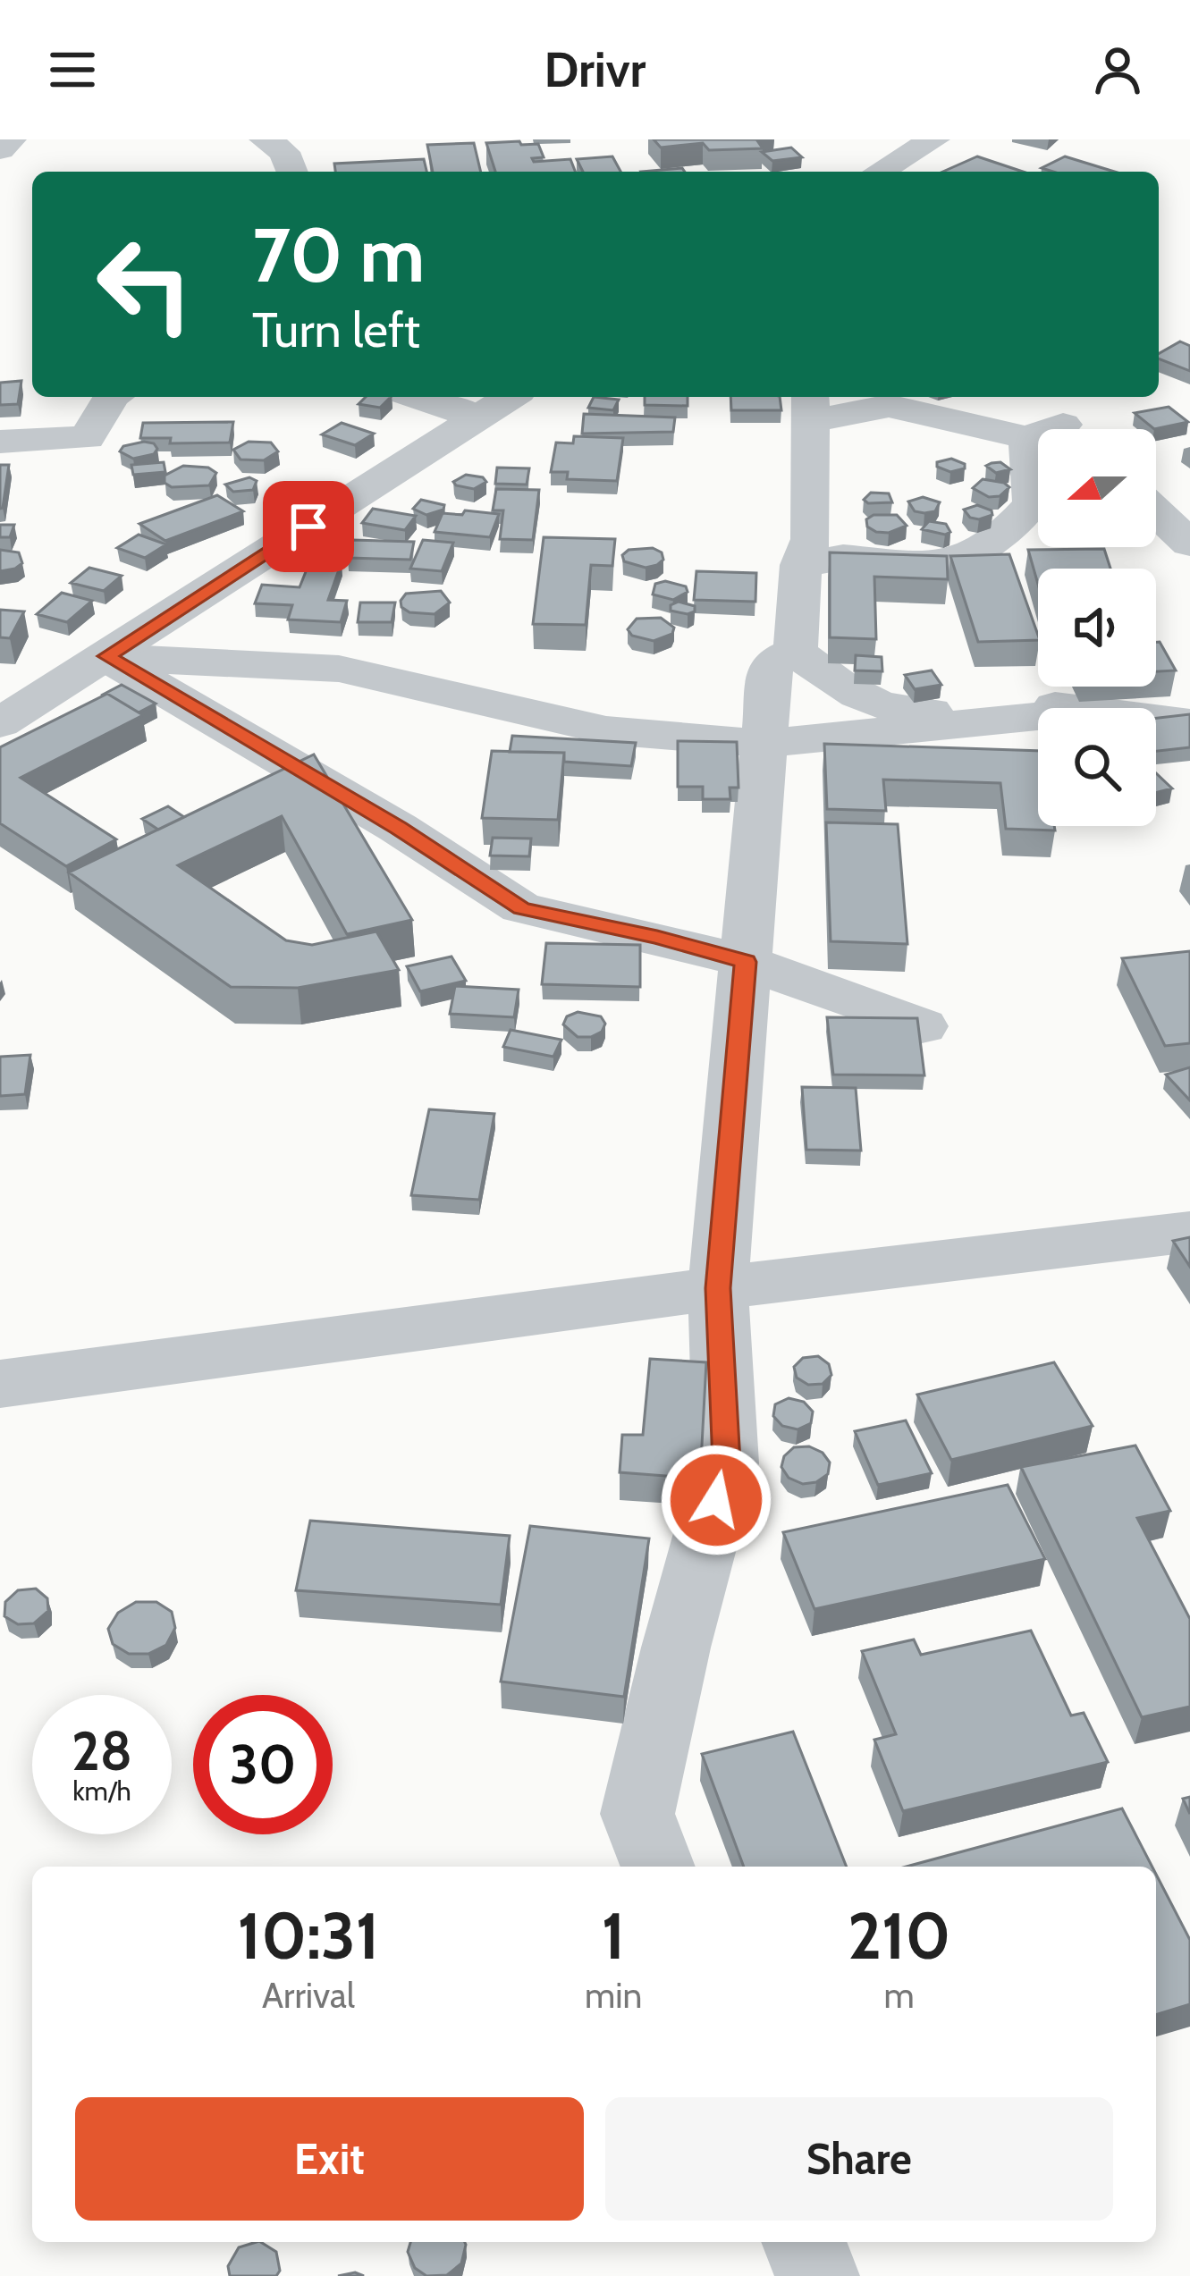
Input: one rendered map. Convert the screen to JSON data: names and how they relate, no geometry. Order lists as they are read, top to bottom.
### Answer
{
  "north": "left",
  "page": {
    "header": "Drivr",
    "turn": ["70 m", "Turn left"],
    "speed": "28 km/h",
    "limit": "30",
    "eta": [
      "10:31",
      "Arrival",
      "1",
      "min",
      "210",
      "m"
    ],
    "buttons": ["Exit", "Share"]
  }
}
